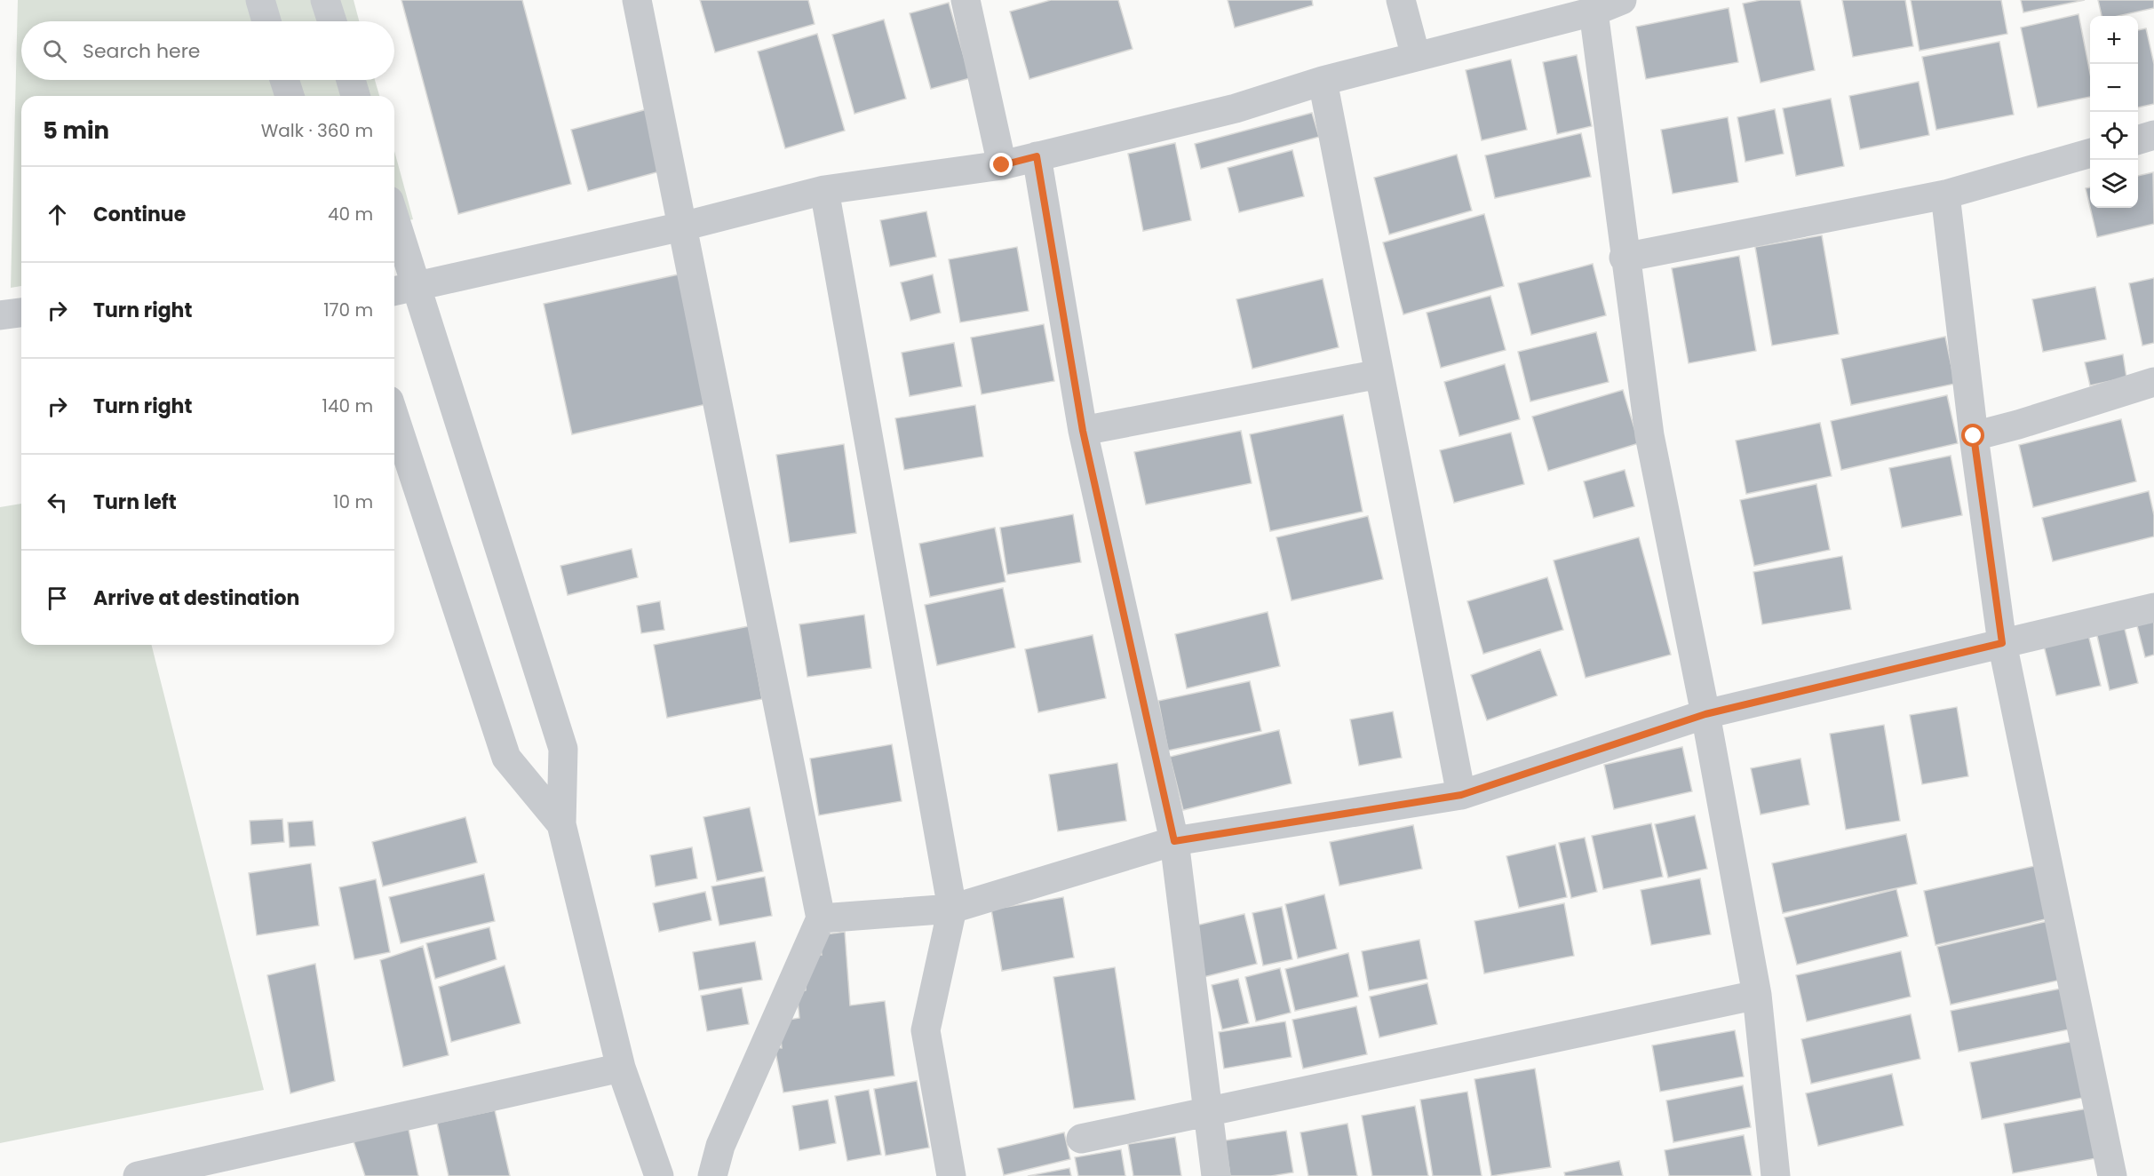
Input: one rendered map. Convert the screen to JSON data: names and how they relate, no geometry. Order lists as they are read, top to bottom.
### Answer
{
  "page": {
    "map_buttons": ["+", "−"],
    "search": "Search here",
    "heading": ["5 min", "Walk · 360 m"],
    "list": [
      ["Continue", "40 m"],
      ["Turn right", "170 m"],
      ["Turn right", "140 m"],
      ["Turn left", "10 m"],
      "Arrive at destination"
    ]
  }
}
